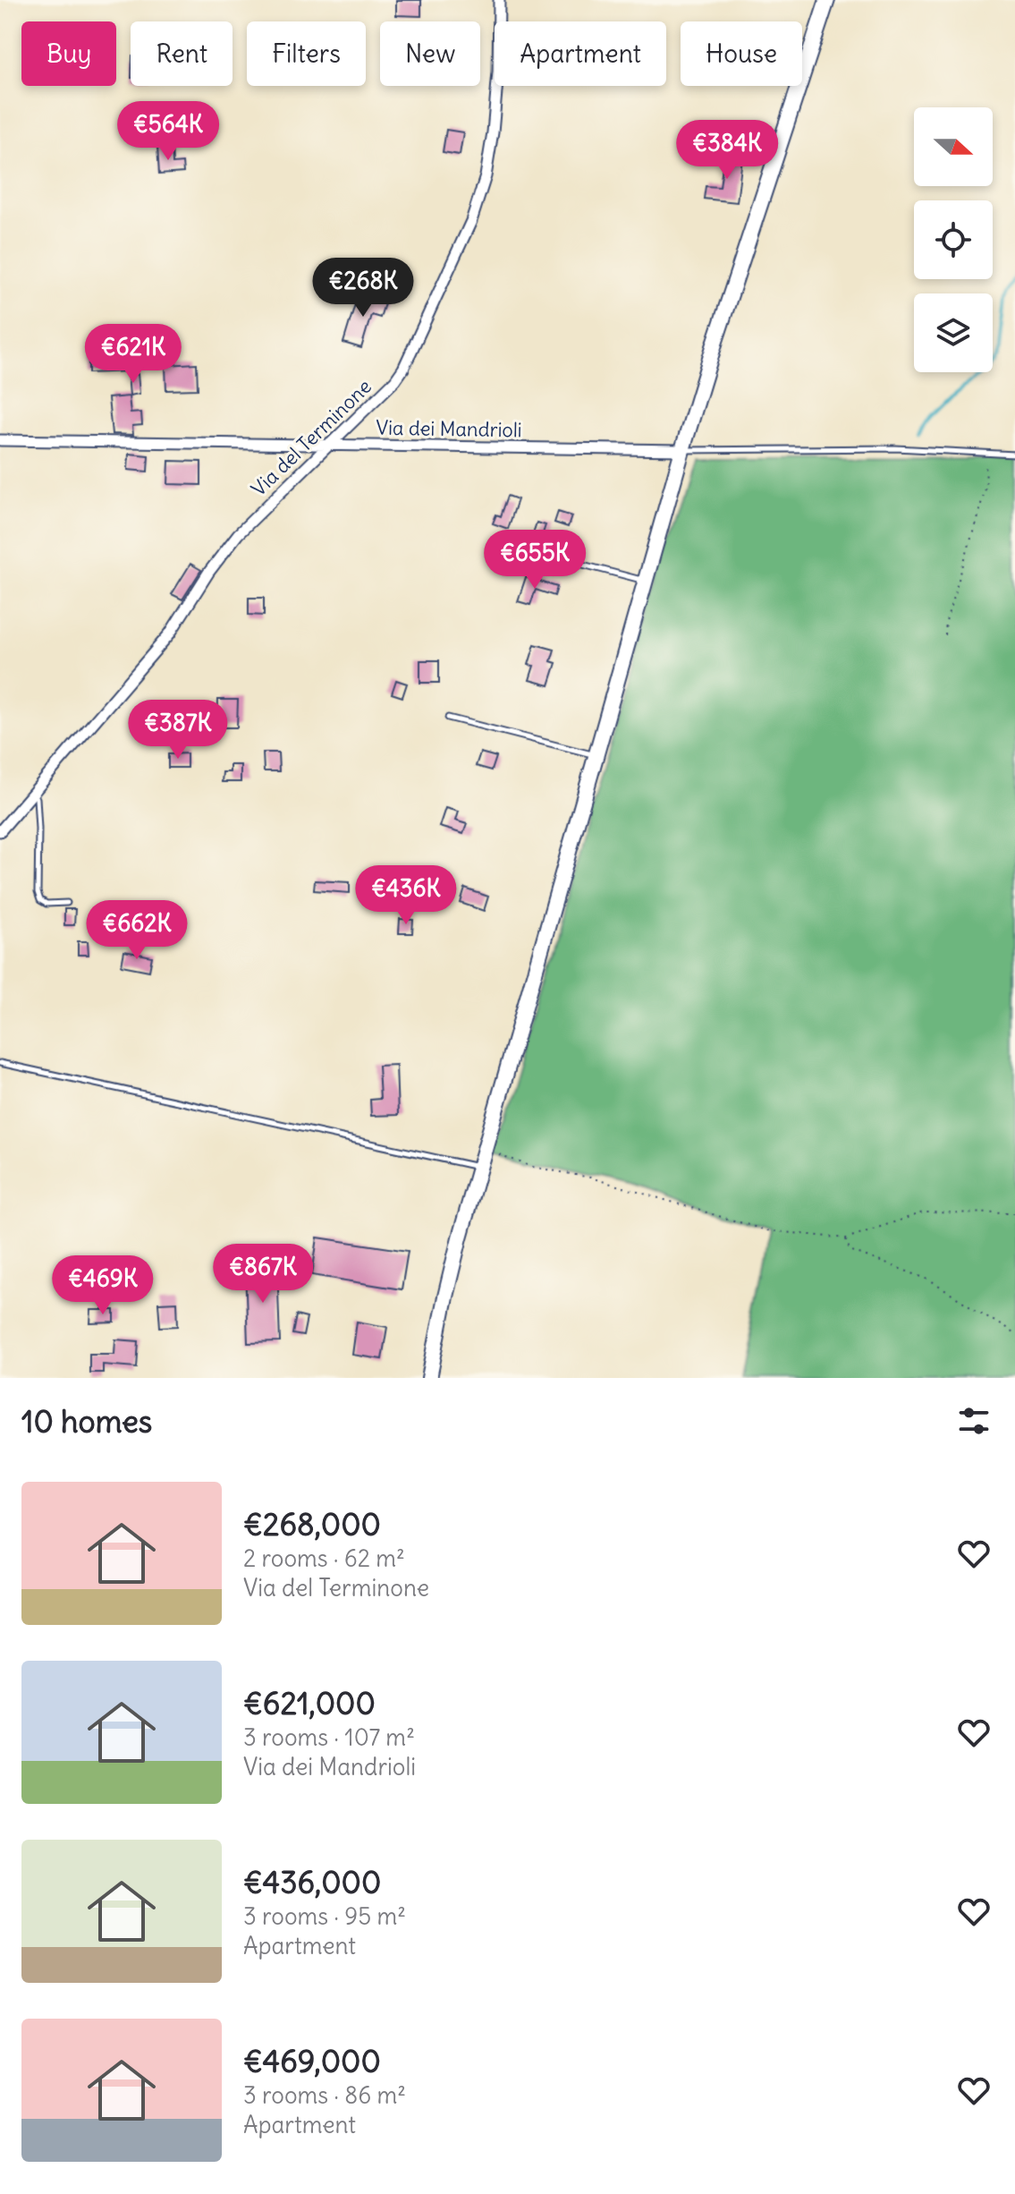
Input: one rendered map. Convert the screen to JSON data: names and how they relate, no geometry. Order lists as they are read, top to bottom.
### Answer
{
  "streets": {
    "street": ["Via dei Mandrioli", "Via del Terminone"]
  },
  "crossings": [
    ["Via dei Mandrioli", "Via del Terminone"]
  ],
  "north": "right",
  "page": {
    "chip": [
      "Buy",
      "Rent",
      "Filters",
      "New",
      "Apartment",
      "House"
    ],
    "price": [
      "€564K",
      "€384K",
      "€268K",
      "€621K",
      "€655K",
      "€387K",
      "€436K",
      "€662K",
      "€867K",
      "€469K"
    ],
    "heading": "10 homes",
    "list": [
      {
        "name": "€268,000",
        "note": "2 rooms · 62 m² · Via del Terminone"
      },
      {
        "name": "€621,000",
        "note": "3 rooms · 107 m² · Via dei Mandrioli"
      },
      {
        "name": "€436,000",
        "note": "3 rooms · 95 m² · Apartment"
      },
      {
        "name": "€469,000",
        "note": "3 rooms · 86 m² · Apartment"
      }
    ]
  }
}
